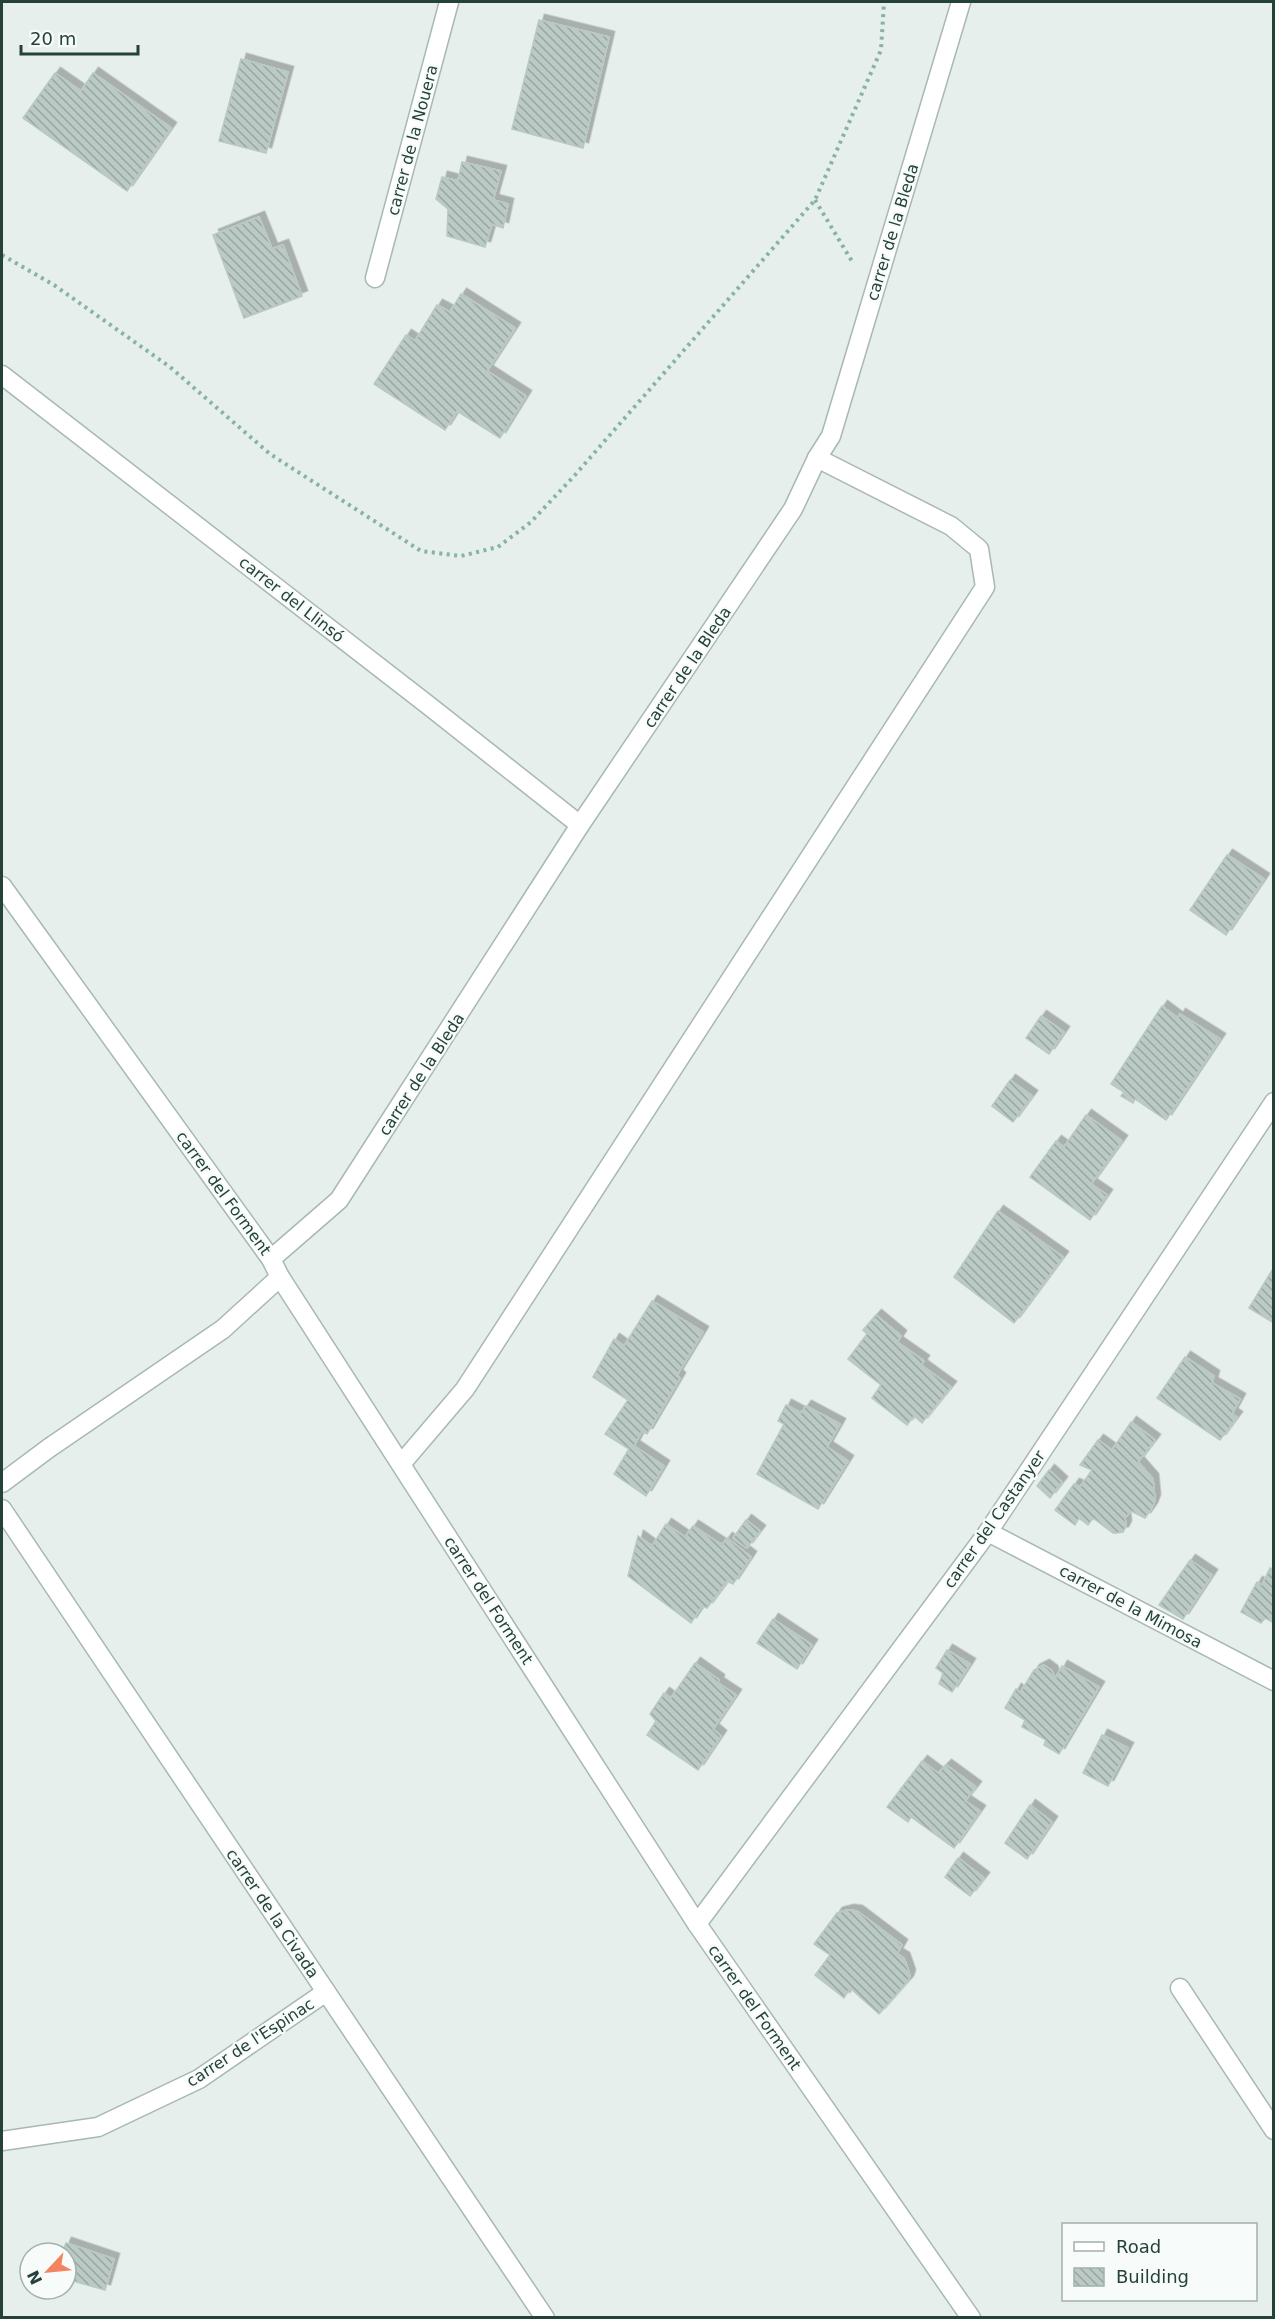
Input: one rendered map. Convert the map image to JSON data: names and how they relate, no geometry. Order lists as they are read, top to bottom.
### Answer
{
  "streets": {
    "street": [
      "carrer de la Nouera",
      "carrer de la Bleda",
      "carrer del Llinsó",
      "carrer del Forment",
      "carrer del Castanyer",
      "carrer de la Mimosa",
      "carrer de la Civada",
      "carrer de l'Espinac"
    ]
  },
  "crossings": [
    ["carrer de la Bleda", "carrer del Llinsó"],
    ["carrer de la Bleda", "carrer del Forment"],
    ["carrer del Forment", "carrer del Castanyer"],
    ["carrer del Castanyer", "carrer de la Mimosa"],
    ["carrer de la Civada", "carrer de l'Espinac"]
  ],
  "legend": ["Road", "Building"],
  "scale_bar": "20 m",
  "north": "bottom left"
}
